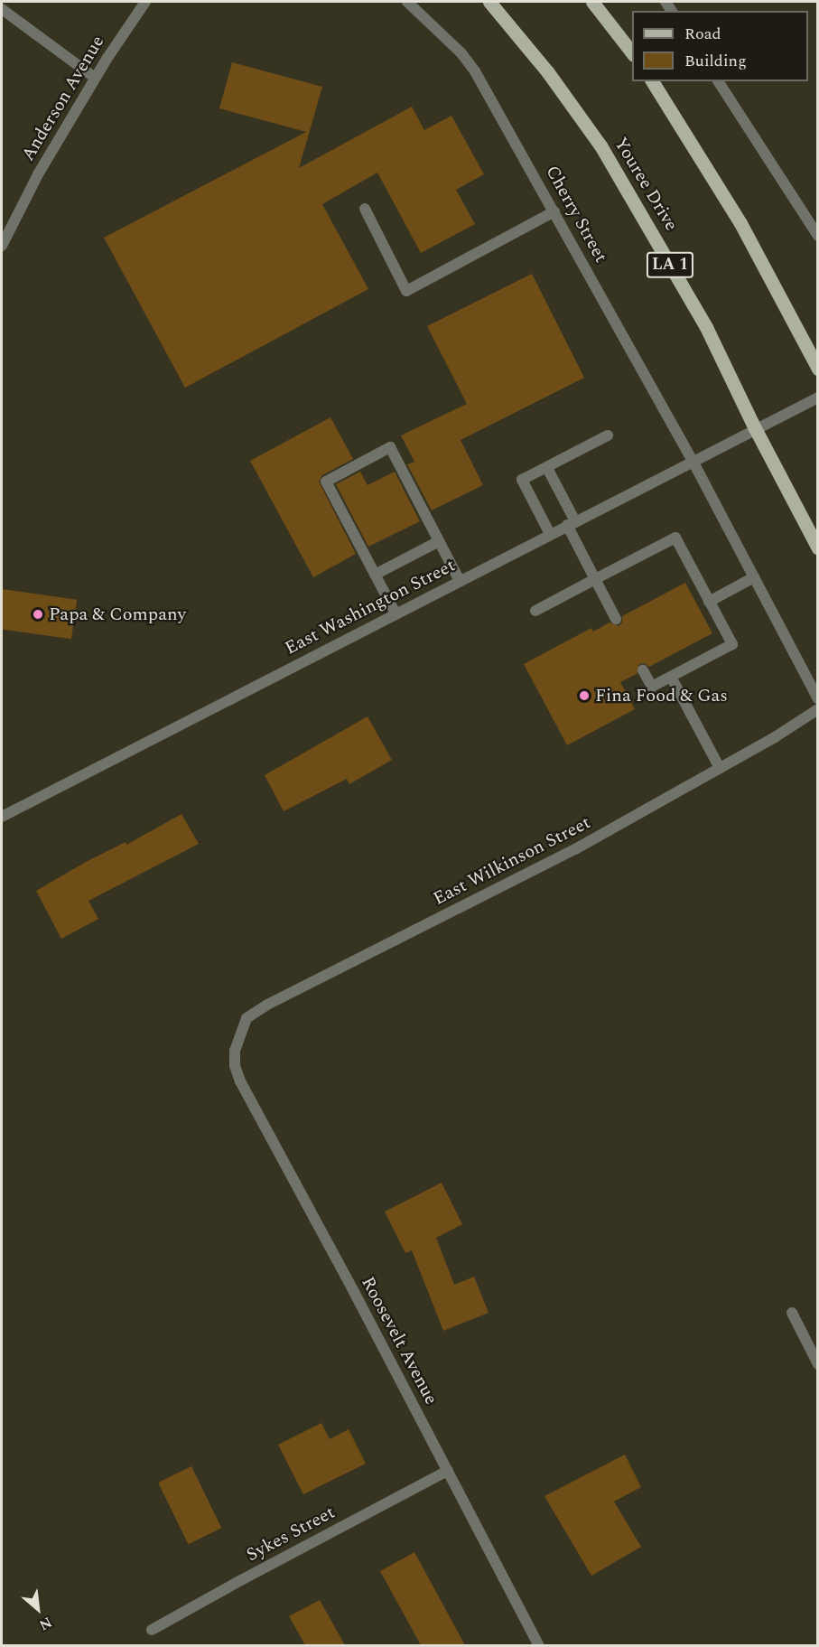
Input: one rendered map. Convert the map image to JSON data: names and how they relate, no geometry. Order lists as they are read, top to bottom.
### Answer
{
  "streets": {
    "main road": ["Youree Drive", "LA 1"],
    "street": [
      "Anderson Avenue",
      "Cherry Street",
      "East Washington Street",
      "East Wilkinson Street",
      "Roosevelt Avenue",
      "Sykes Street"
    ]
  },
  "crossings": [
    ["Youree Drive", "East Washington Street"],
    ["Cherry Street", "East Washington Street"],
    ["East Wilkinson Street", "Roosevelt Avenue"],
    ["Roosevelt Avenue", "Sykes Street"]
  ],
  "places": ["Papa & Company", "Fina Food & Gas"],
  "legend": ["Road", "Building"],
  "north": "bottom right"
}
